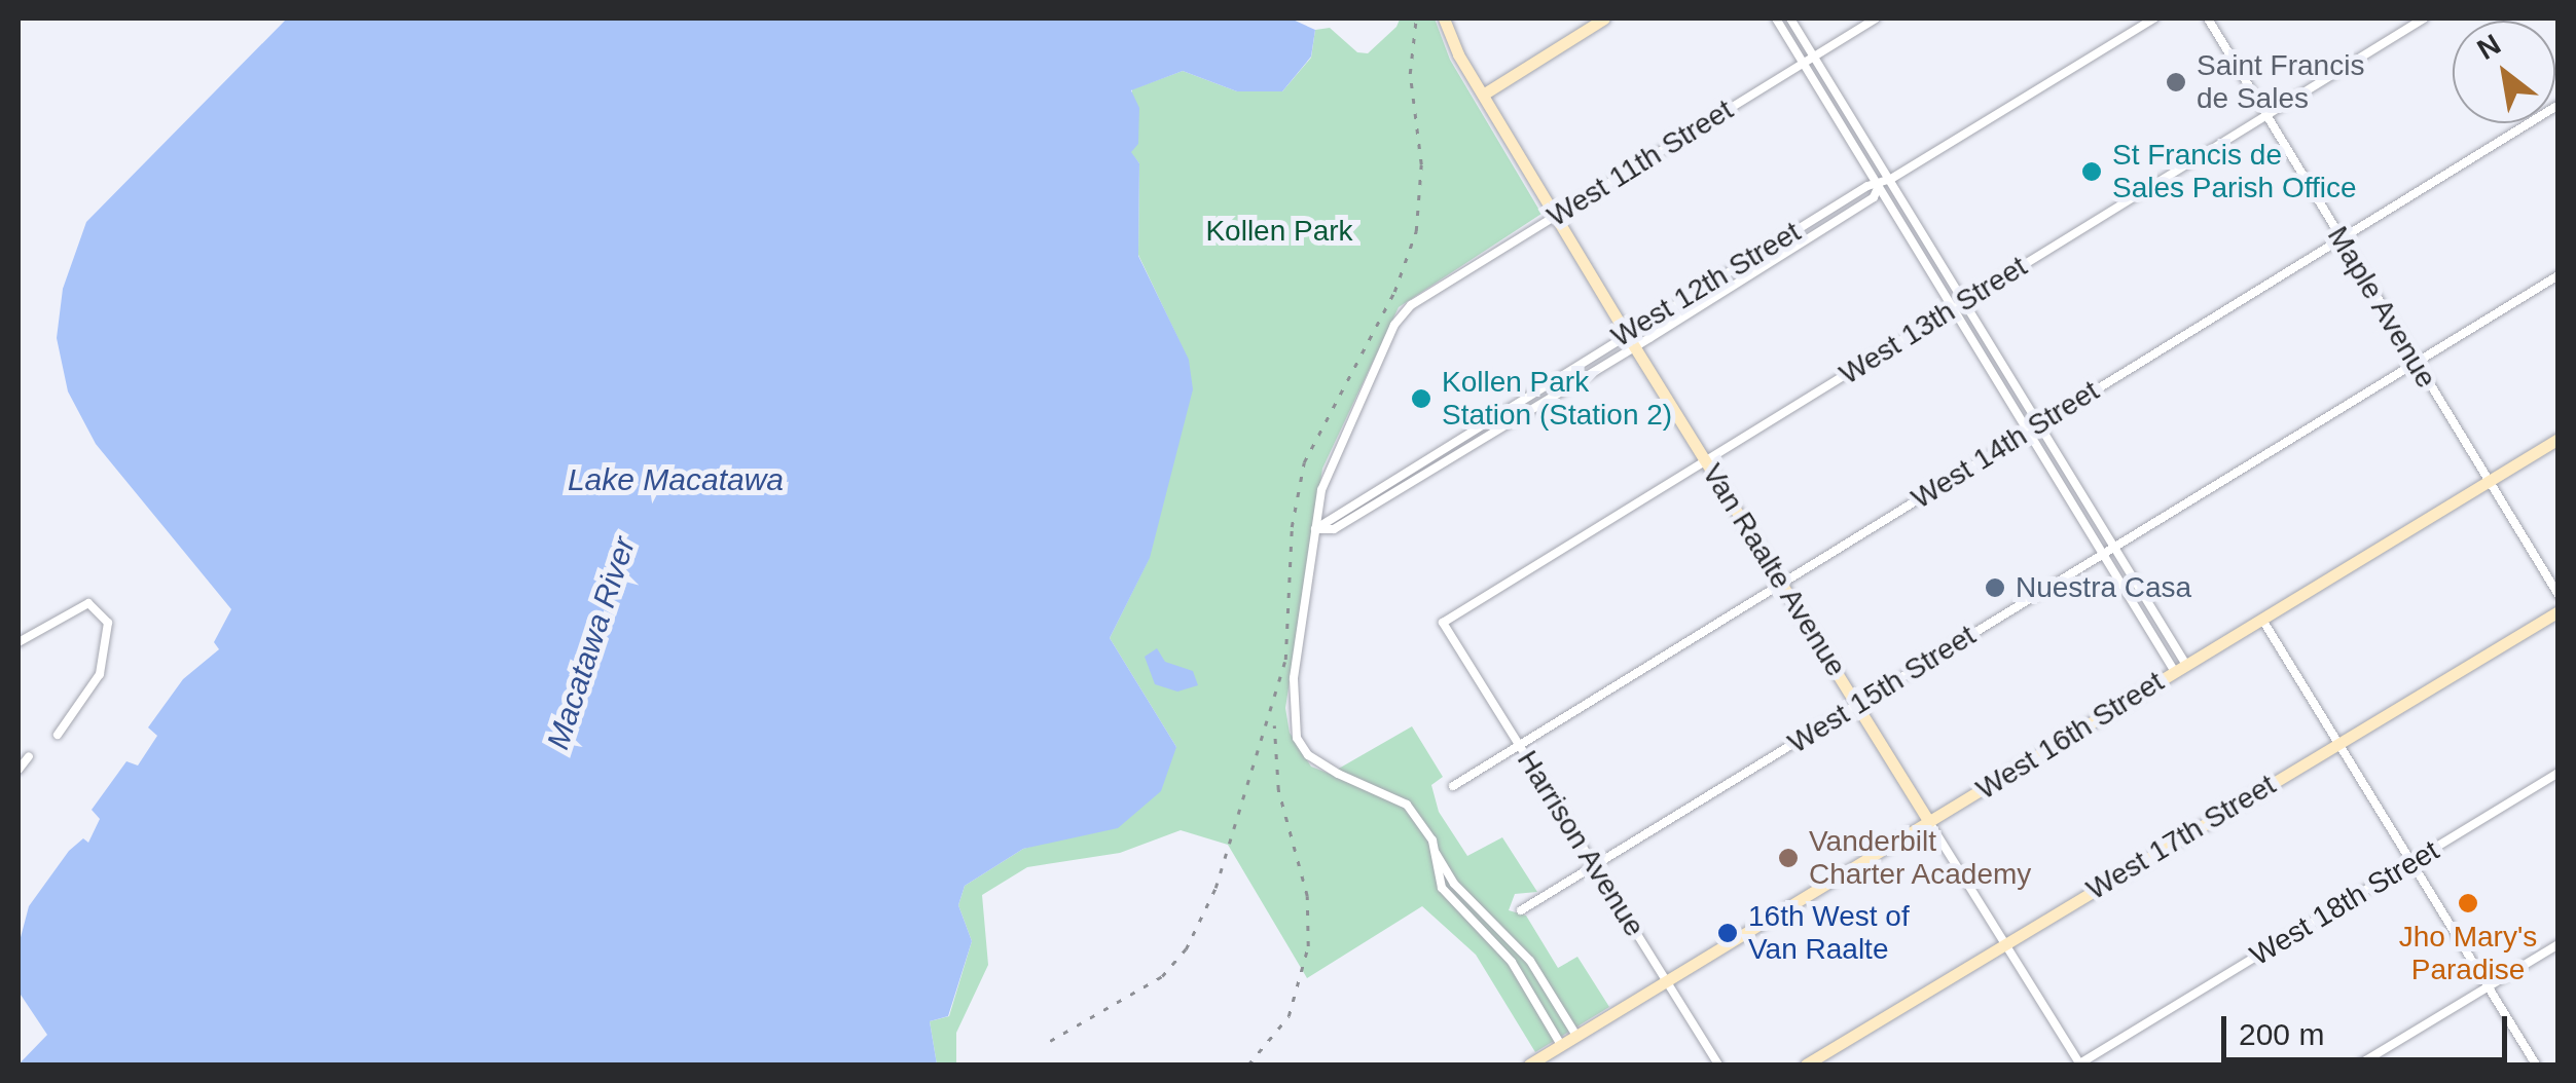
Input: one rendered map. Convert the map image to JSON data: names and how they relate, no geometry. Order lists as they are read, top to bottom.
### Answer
{
  "streets": {
    "street": [
      "West 11th Street",
      "West 12th Street",
      "Maple Avenue",
      "West 13th Street",
      "West 14th Street",
      "Van Raalte Avenue",
      "West 15th Street",
      "West 16th Street",
      "West 17th Street",
      "Harrison Avenue",
      "West 18th Street"
    ]
  },
  "crossings": [
    ["West 11th Street", "West 12th Street"],
    ["West 11th Street", "Van Raalte Avenue"],
    ["West 12th Street", "Van Raalte Avenue"],
    ["Maple Avenue", "West 13th Street"],
    ["Maple Avenue", "West 14th Street"],
    ["Maple Avenue", "West 15th Street"],
    ["Maple Avenue", "West 16th Street"],
    ["West 13th Street", "Van Raalte Avenue"],
    ["West 13th Street", "Harrison Avenue"],
    ["West 14th Street", "Van Raalte Avenue"],
    ["West 14th Street", "Harrison Avenue"],
    ["Van Raalte Avenue", "West 15th Street"],
    ["Van Raalte Avenue", "West 16th Street"],
    ["Van Raalte Avenue", "West 17th Street"],
    ["Van Raalte Avenue", "West 18th Street"],
    ["West 15th Street", "Harrison Avenue"],
    ["West 16th Street", "Harrison Avenue"]
  ],
  "water": ["Lake Macatawa", "Macatawa River"],
  "parks": ["Kollen Park"],
  "places": [
    "Saint Francis de Sales",
    "St Francis de Sales Parish Office",
    "Kollen Park Station (Station 2)",
    "Nuestra Casa",
    "Vanderbilt Charter Academy",
    "Jho Mary's Paradise",
    "16th West of Van Raalte"
  ],
  "scale_bar": "200 m",
  "north": "top left"
}
